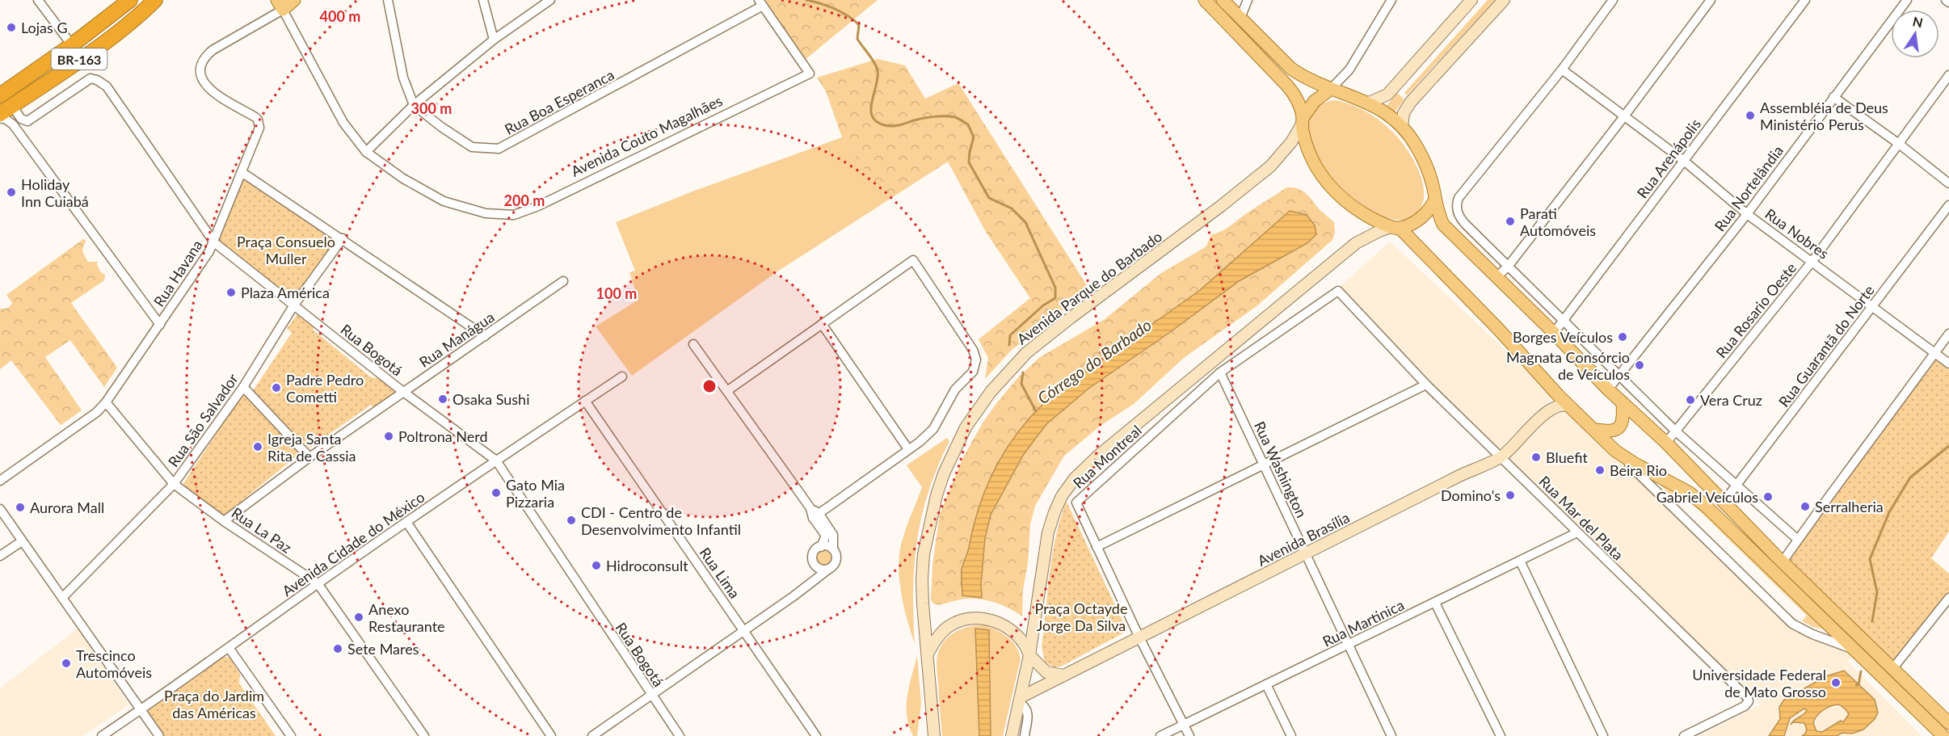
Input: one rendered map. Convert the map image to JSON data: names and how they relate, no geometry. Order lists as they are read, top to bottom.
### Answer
{
  "streets": {
    "highway": ["BR-163"],
    "main road": ["Avenida Parque do Barbado", "Avenida Brasília"],
    "street": [
      "Rua Boa Esperanca",
      "Avenida Couto Magalhães",
      "Rua Arenápolis",
      "Rua Nortelândia",
      "Rua Nobres",
      "Rua Havana",
      "Rua Rosario Oeste",
      "Rua Manágua",
      "Rua Guarantã do Norte",
      "Rua Bogotá",
      "Rua São Salvador",
      "Rua Montreal",
      "Rua Washington",
      "Rua Mar del Plata",
      "Rua La Paz",
      "Avenida Cidade do México",
      "Rua Lima",
      "Rua Martinica"
    ]
  },
  "crossings": [
    ["BR-163", "Rua Bogotá"],
    ["Rua Boa Esperanca", "Avenida Couto Magalhães"],
    ["Avenida Couto Magalhães", "Rua Havana"],
    ["Rua Arenápolis", "Rua Nobres"],
    ["Rua Nortelândia", "Rua Nobres"],
    ["Rua Nobres", "Rua Rosario Oeste"],
    ["Rua Nobres", "Rua Guarantã do Norte"],
    ["Rua Havana", "Rua Bogotá"],
    ["Rua Havana", "Rua La Paz"],
    ["Rua Manágua", "Rua Bogotá"],
    ["Rua Manágua", "Rua La Paz"],
    ["Rua Bogotá", "Rua São Salvador"],
    ["Rua Bogotá", "Avenida Cidade do México"],
    ["Rua São Salvador", "Rua La Paz"],
    ["Rua Montreal", "Rua Washington"],
    ["Rua Montreal", "Rua Mar del Plata"],
    ["Rua Montreal", "Avenida Brasília"],
    ["Rua Montreal", "Rua Martinica"],
    ["Rua Washington", "Avenida Brasília"],
    ["Rua Washington", "Rua Martinica"],
    ["Rua Mar del Plata", "Avenida Brasília"],
    ["Rua Mar del Plata", "Rua Martinica"],
    ["Rua La Paz", "Avenida Cidade do México"],
    ["Avenida Cidade do México", "Rua Lima"]
  ],
  "water": ["Córrego do Barbado"],
  "parks": ["Praça Consuelo Muller", "Praça Octayde Jorge Da Silva", "Praça do Jardim das Américas"],
  "places": [
    "Lojas G",
    "Assembléia de Deus Ministério Perus",
    "Holiday Inn Cuiabá",
    "Parati Automóveis",
    "Plaza América",
    "Borges Veículos",
    "Magnata Consórcio de Veículos",
    "Padre Pedro Cometti",
    "Osaka Sushi",
    "Vera Cruz",
    "Poltrona Nerd",
    "Igreja Santa Rita de Cassia",
    "Bluefit",
    "Beira Rio",
    "Gato Mia Pizzaria",
    "Domino's",
    "Gabriel Veículos",
    "Serralheria",
    "Aurora Mall",
    "CDI - Centro de Desenvolvimento Infantil",
    "Hidroconsult",
    "Anexo Restaurante",
    "Sete Mares",
    "Trescinco Automóveis",
    "Universidade Federal de Mato Grosso"
  ],
  "north": "top",
  "rings": [
    "400 m",
    "300 m",
    "200 m",
    "100 m"
  ]
}
